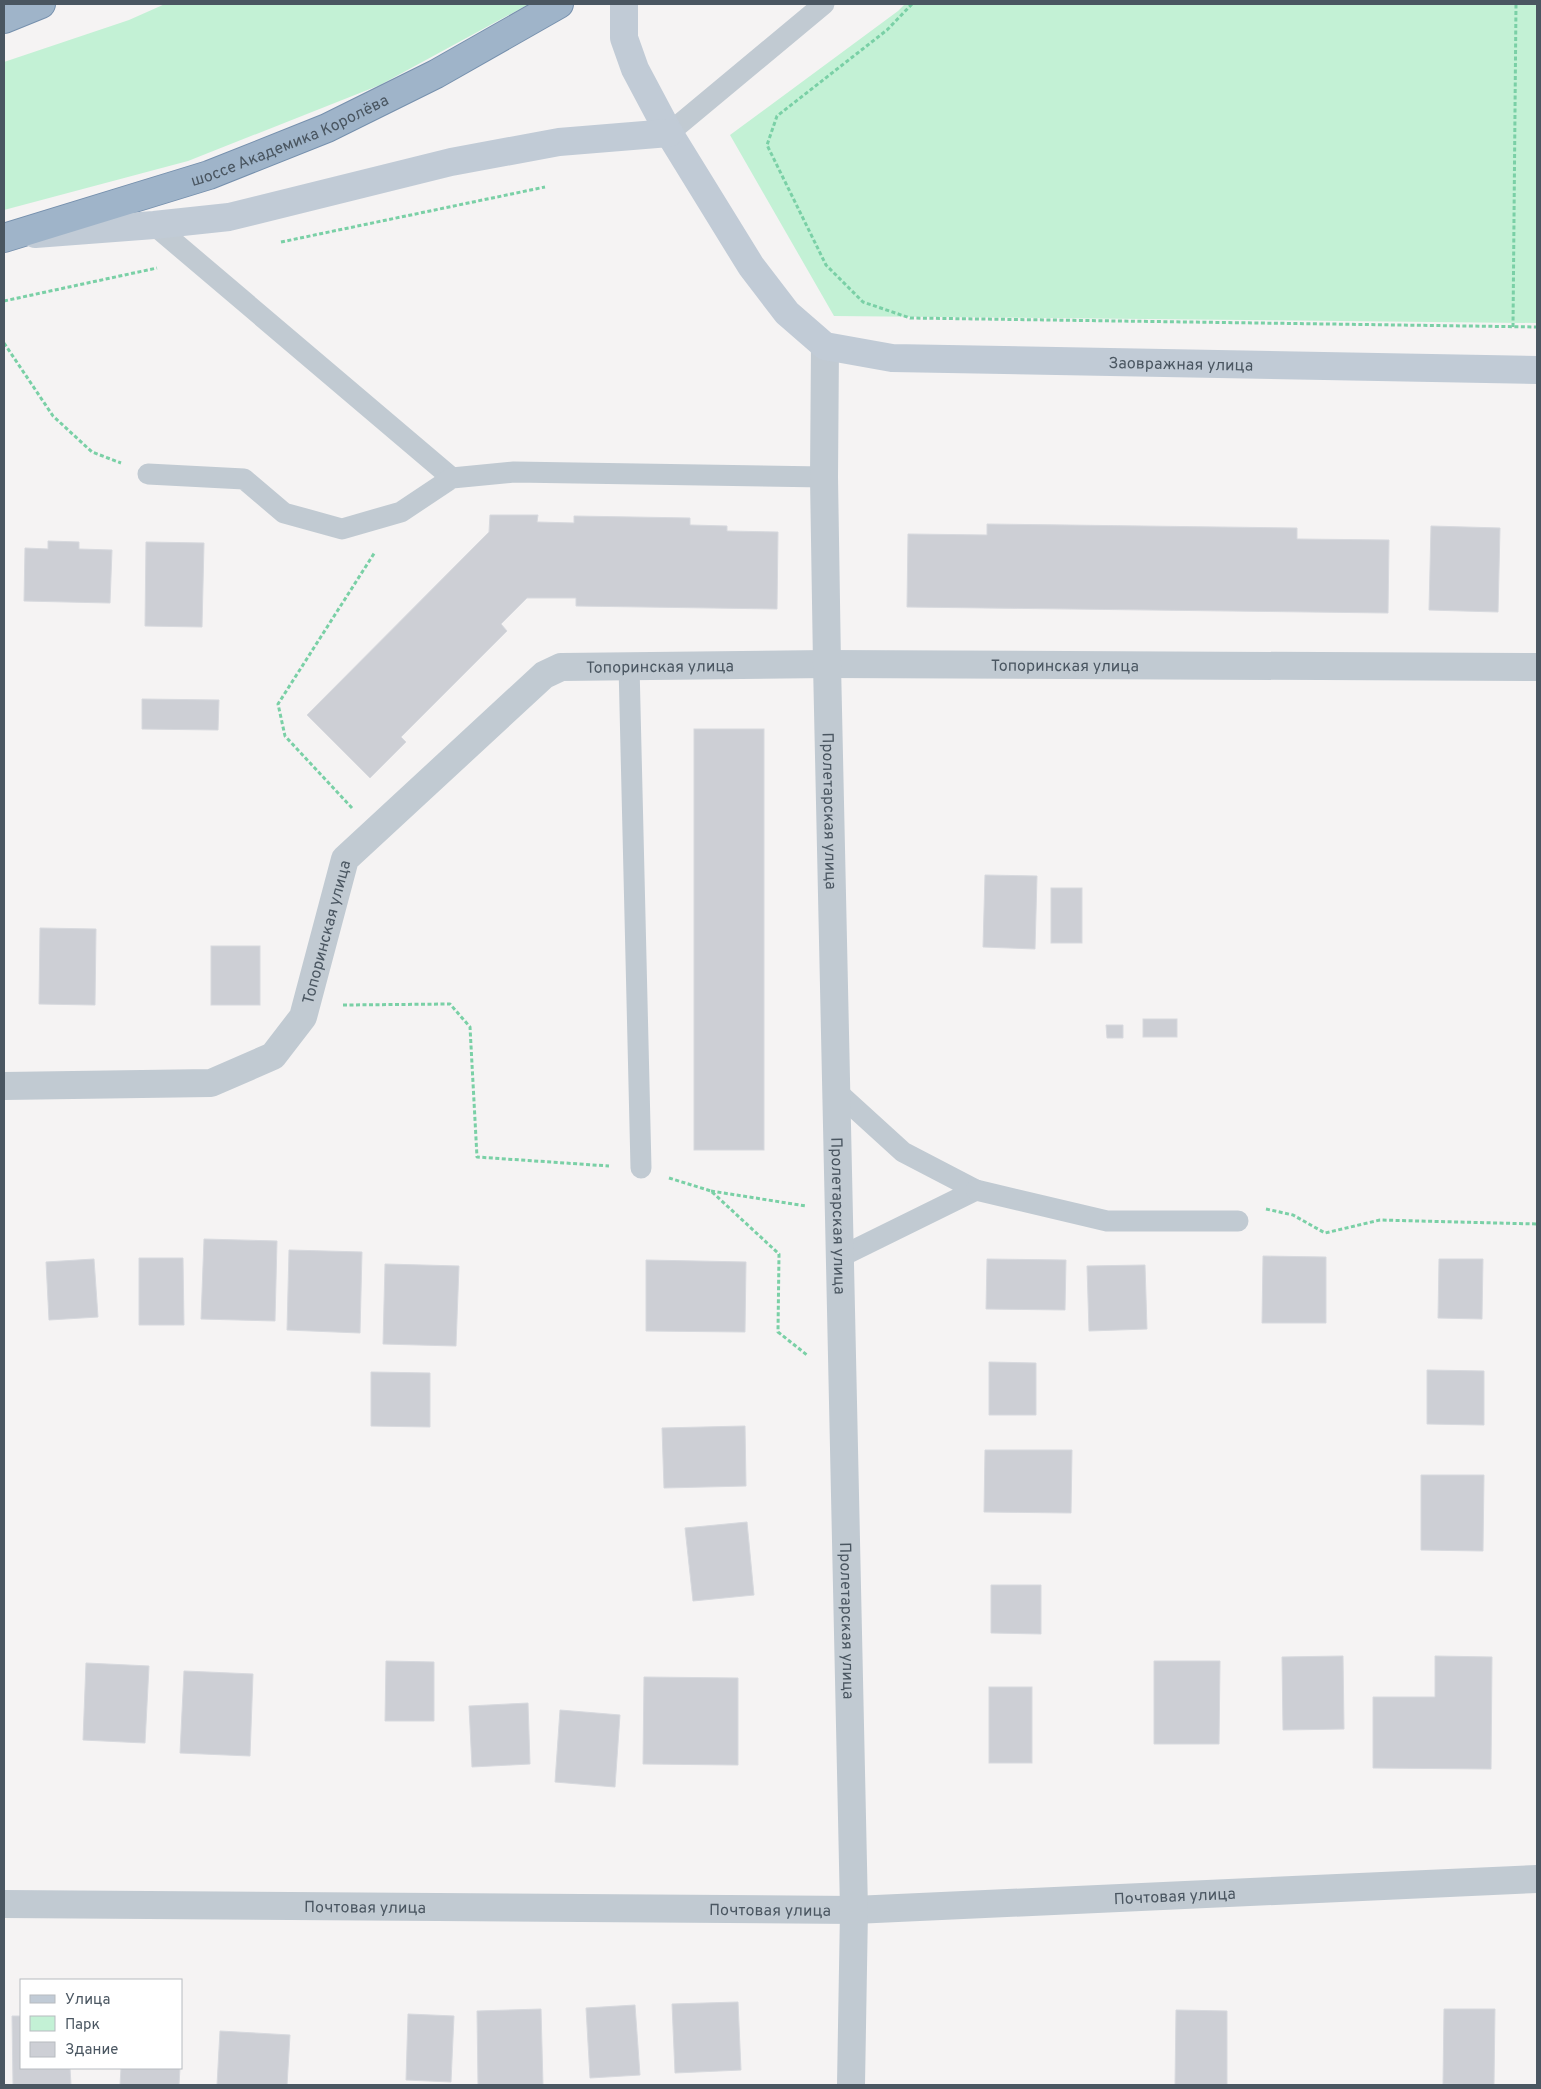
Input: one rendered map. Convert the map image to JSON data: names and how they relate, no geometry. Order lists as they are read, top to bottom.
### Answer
{
  "streets": {
    "highway": ["шоссе Академика Королёва"],
    "main road": ["Заовражная улица"],
    "street": ["Топоринская улица", "Пролетарская улица", "Почтовая улица"]
  },
  "crossings": [
    ["Заовражная улица", "Пролетарская улица"],
    ["Топоринская улица", "Пролетарская улица"],
    ["Пролетарская улица", "Почтовая улица"]
  ],
  "legend": ["Улица", "Парк", "Здание"]
}
